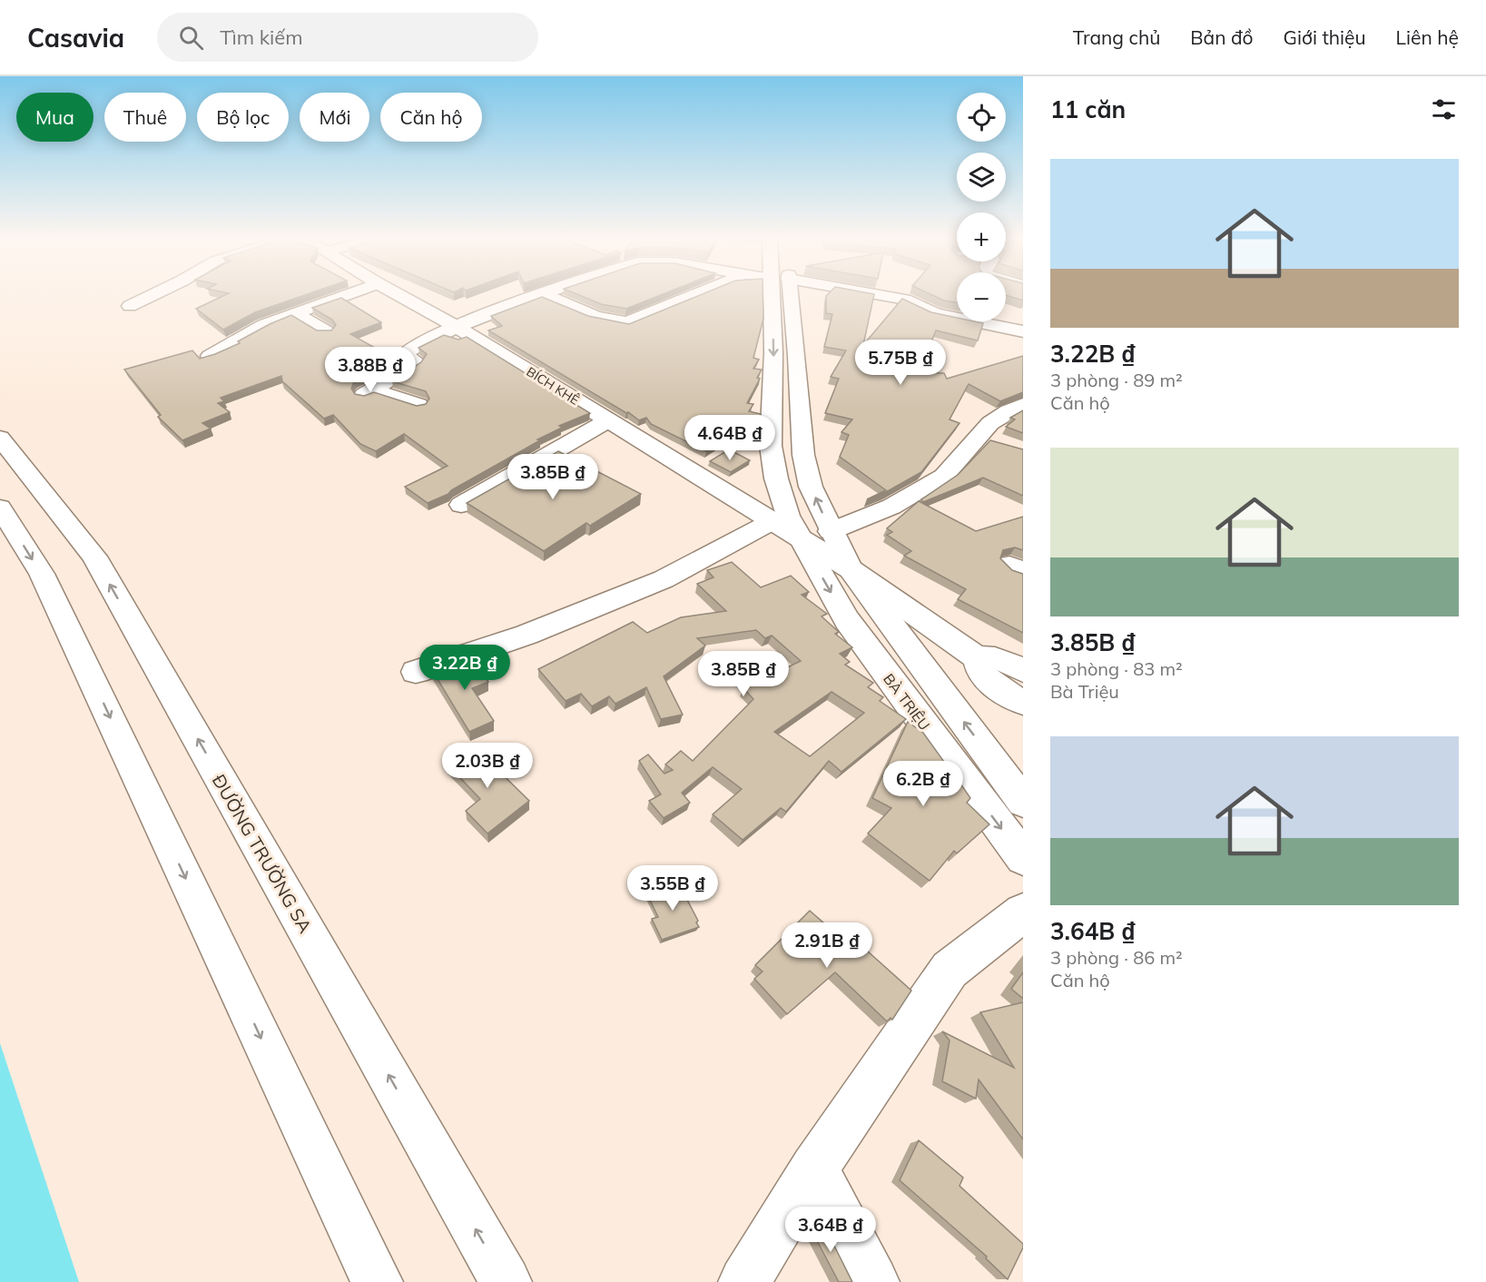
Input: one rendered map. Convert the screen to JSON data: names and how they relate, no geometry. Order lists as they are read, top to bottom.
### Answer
{
  "streets": {
    "main road": ["BÍCH KHÊ", "BÀ TRIỆU", "ĐƯỜNG TRƯỜNG SA"]
  },
  "crossings": [
    ["BÍCH KHÊ", "BÀ TRIỆU"]
  ],
  "page": {
    "header": "Casavia",
    "search": "Tìm kiếm",
    "nav": [
      "Trang chủ",
      "Bản đồ",
      "Giới thiệu",
      "Liên hệ"
    ],
    "heading": "11 căn",
    "map_buttons": ["+", "−"],
    "chip": [
      "Mua",
      "Thuê",
      "Bộ lọc",
      "Mới",
      "Căn hộ"
    ],
    "list": [
      {
        "name": "3.22B ₫",
        "note": "3 phòng · 89 m² · Căn hộ"
      },
      {
        "name": "3.85B ₫",
        "note": "3 phòng · 83 m² · Bà Triệu"
      },
      {
        "name": "3.64B ₫",
        "note": "3 phòng · 86 m² · Căn hộ"
      }
    ],
    "price": [
      "5.75B ₫",
      "3.88B ₫",
      "4.64B ₫",
      "3.85B ₫",
      "3.22B ₫",
      "3.85B ₫",
      "2.03B ₫",
      "6.2B ₫",
      "3.55B ₫",
      "2.91B ₫",
      "3.64B ₫"
    ]
  }
}
